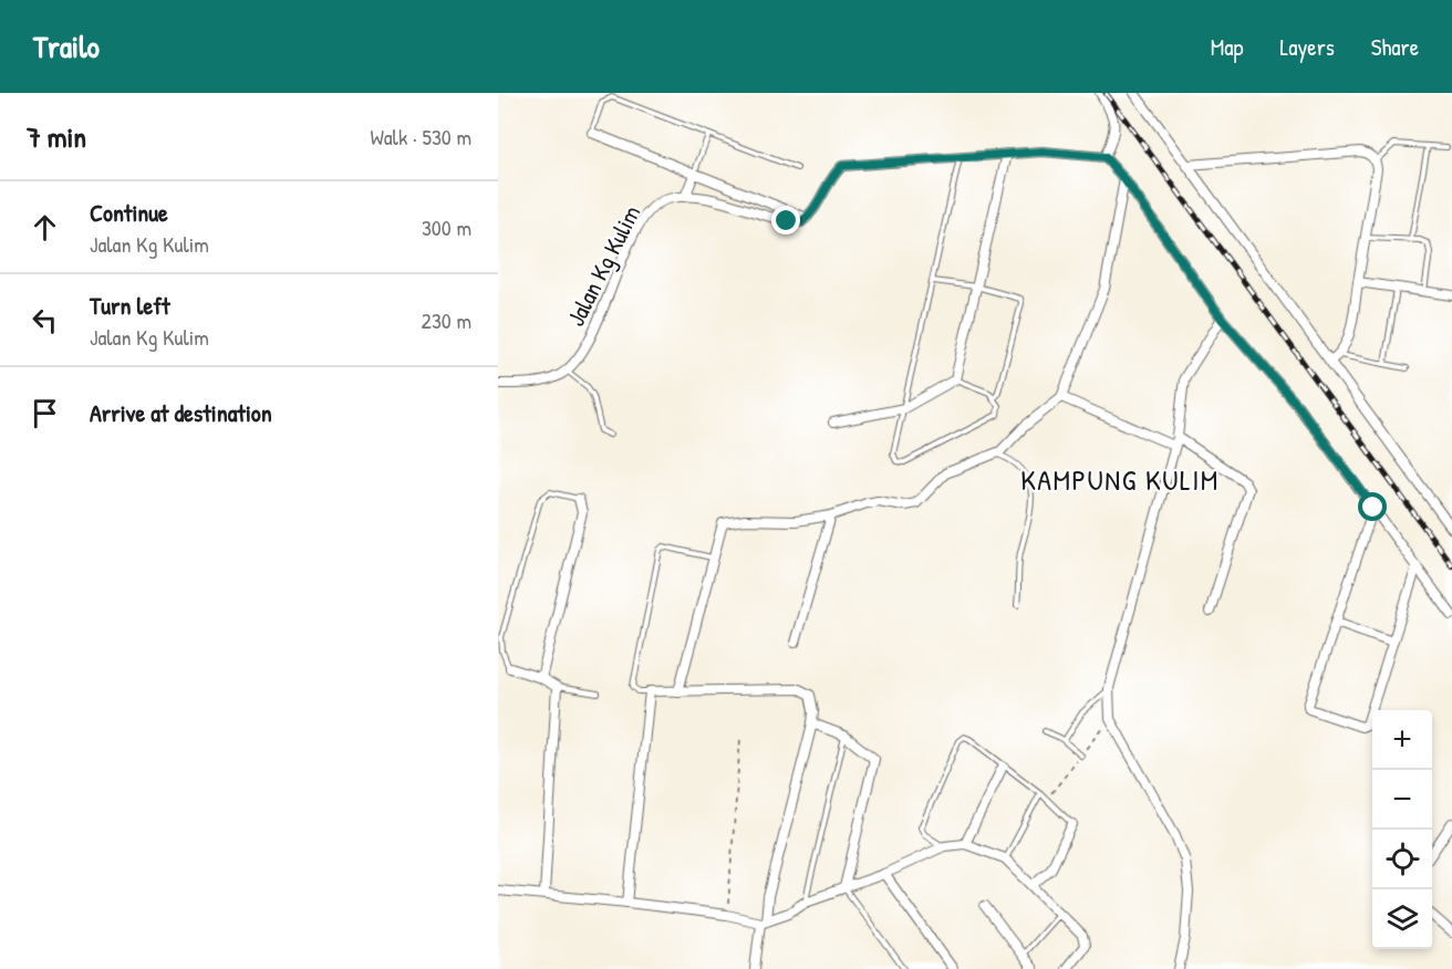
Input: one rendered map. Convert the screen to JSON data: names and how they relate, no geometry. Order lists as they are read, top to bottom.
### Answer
{
  "streets": {
    "street": ["Jalan Kg Kulim"]
  },
  "districts": ["KAMPUNG KULIM"],
  "page": {
    "header": "Trailo",
    "nav": ["Map", "Layers", "Share"],
    "heading": ["7 min", "Walk · 530 m"],
    "list": [
      ["Continue", "Jalan Kg Kulim", "300 m"],
      ["Turn left", "Jalan Kg Kulim", "230 m"],
      "Arrive at destination"
    ],
    "map_buttons": ["+", "−"]
  }
}
